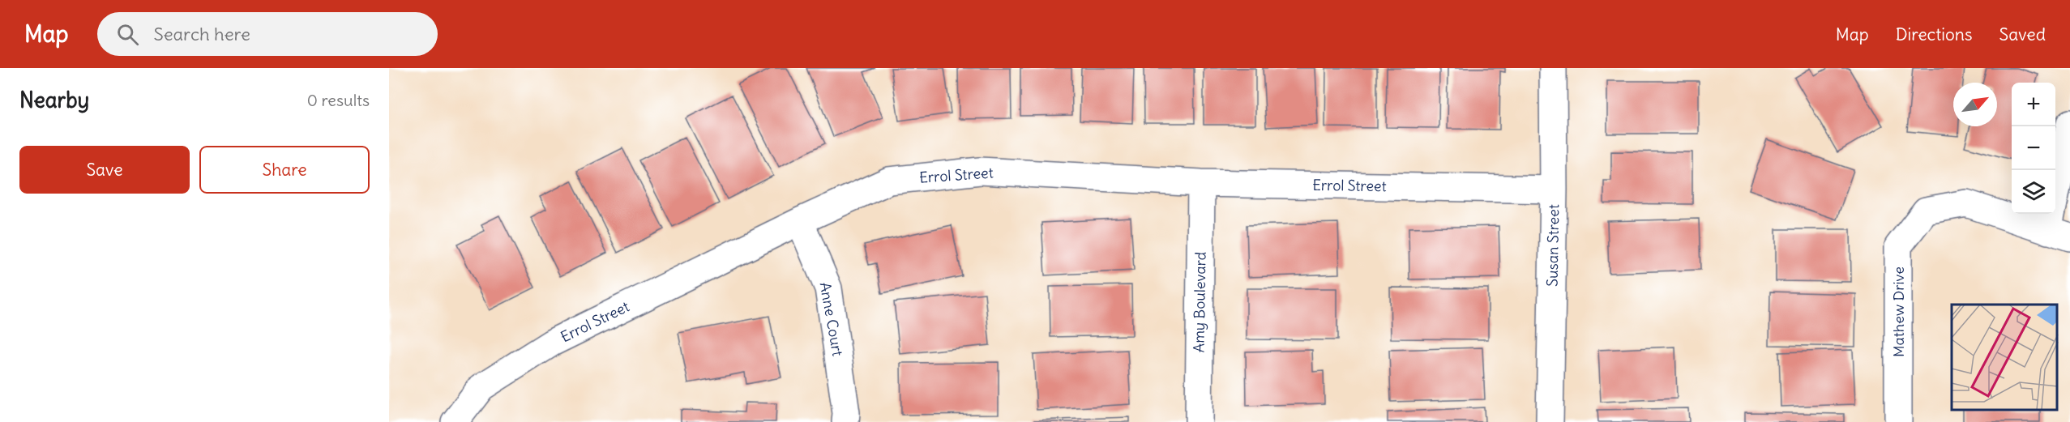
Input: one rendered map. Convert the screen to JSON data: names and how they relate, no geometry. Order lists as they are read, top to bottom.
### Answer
{
  "streets": {
    "street": [
      "Errol Street",
      "Susan Street",
      "Amy Boulevard",
      "Mathew Drive",
      "Anne Court"
    ]
  },
  "crossings": [
    ["Errol Street", "Susan Street"],
    ["Errol Street", "Amy Boulevard"],
    ["Errol Street", "Anne Court"]
  ],
  "north": "top right",
  "page": {
    "header": "Map",
    "search": "Search here",
    "nav": ["Map", "Directions", "Saved"],
    "heading": ["Nearby", "0 results"],
    "map_buttons": ["+", "−"],
    "buttons": ["Save", "Share"]
  }
}
